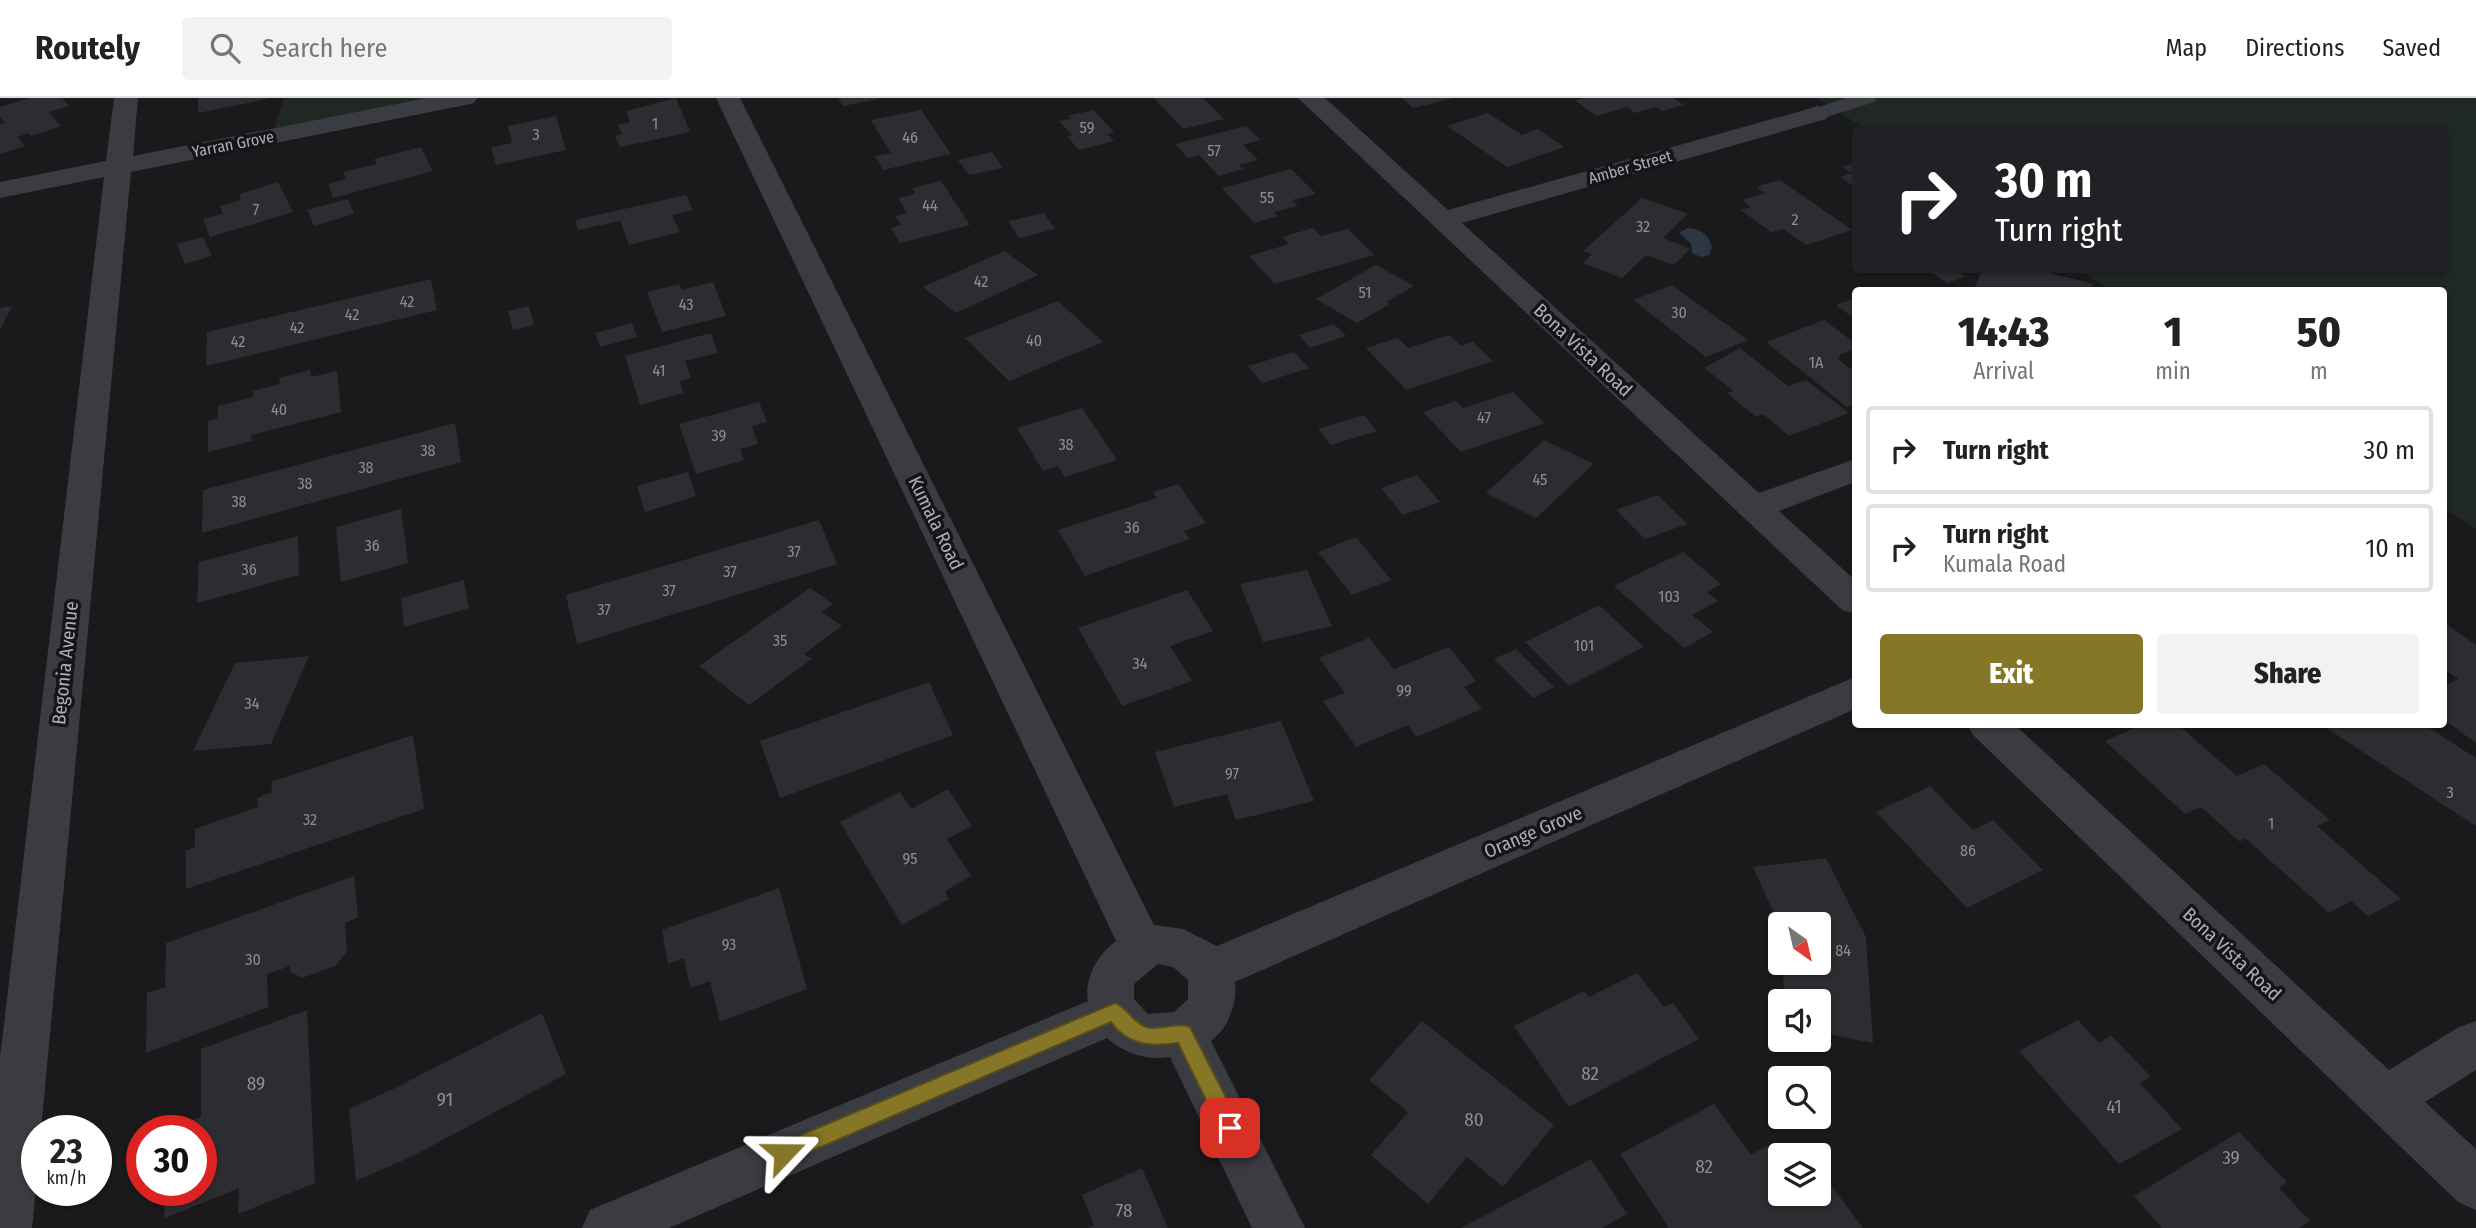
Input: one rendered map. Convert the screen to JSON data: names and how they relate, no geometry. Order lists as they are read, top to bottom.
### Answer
{
  "streets": {
    "street": [
      "Yarran Grove",
      "Amber Street",
      "Bona Vista Road",
      "Kumala Road",
      "Begonia Avenue",
      "Orange Grove"
    ]
  },
  "crossings": [
    ["Yarran Grove", "Begonia Avenue"],
    ["Amber Street", "Bona Vista Road"],
    ["Kumala Road", "Orange Grove"]
  ],
  "house_numbers": [
    "1",
    "59",
    "3",
    "46",
    "57",
    "55",
    "44",
    "7",
    "2",
    "32",
    "42",
    "51",
    "42",
    "43",
    "30",
    "42",
    "42",
    "40",
    "42",
    "1A",
    "41",
    "40",
    "47",
    "39",
    "38",
    "38",
    "38",
    "45",
    "38",
    "38",
    "36",
    "36",
    "37",
    "36",
    "37",
    "37",
    "103",
    "37",
    "35",
    "101",
    "34",
    "99",
    "34",
    "97",
    "3",
    "32",
    "1",
    "86",
    "95",
    "93",
    "84",
    "30",
    "82",
    "89",
    "91",
    "41",
    "80",
    "39",
    "82",
    "78"
  ],
  "north": "bottom right",
  "page": {
    "header": "Routely",
    "search": "Search here",
    "nav": ["Map", "Directions", "Saved"],
    "turn": ["30 m", "Turn right"],
    "eta": [
      "14:43",
      "Arrival",
      "1",
      "min",
      "50",
      "m"
    ],
    "list": [
      {
        "name": "Turn right",
        "value": "30 m"
      },
      {
        "name": "Turn right",
        "note": "Kumala Road",
        "value": "10 m"
      }
    ],
    "buttons": ["Exit", "Share"],
    "speed": "23 km/h",
    "limit": "30"
  }
}
